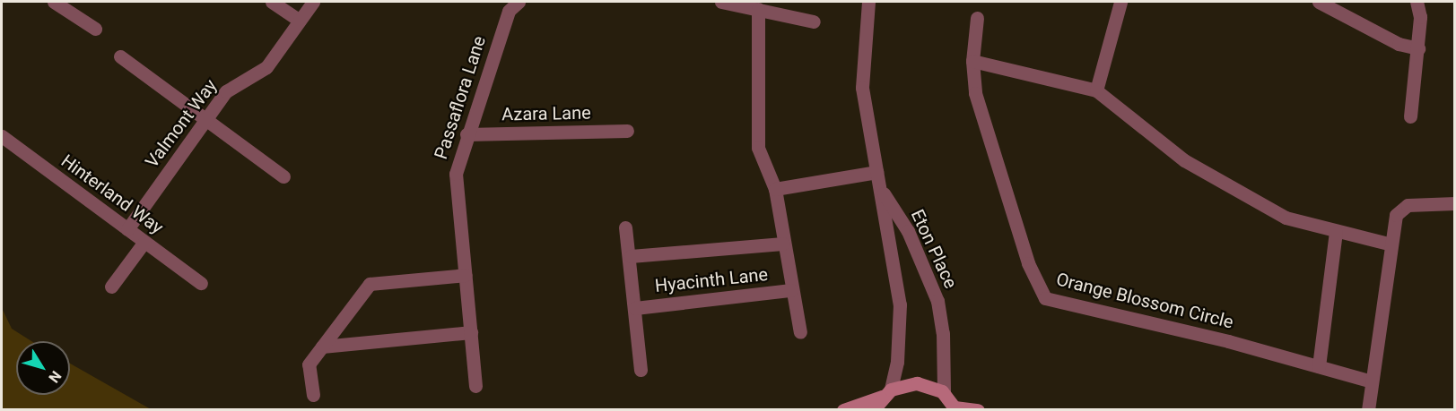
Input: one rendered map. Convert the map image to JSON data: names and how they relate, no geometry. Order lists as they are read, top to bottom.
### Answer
{
  "streets": {
    "street": [
      "Passaflora Lane",
      "Azara Lane",
      "Valmont Way",
      "Hinterland Way",
      "Eton Place",
      "Hyacinth Lane",
      "Orange Blossom Circle"
    ]
  },
  "crossings": [
    ["Passaflora Lane", "Azara Lane"],
    ["Valmont Way", "Hinterland Way"]
  ],
  "north": "bottom right"
}
